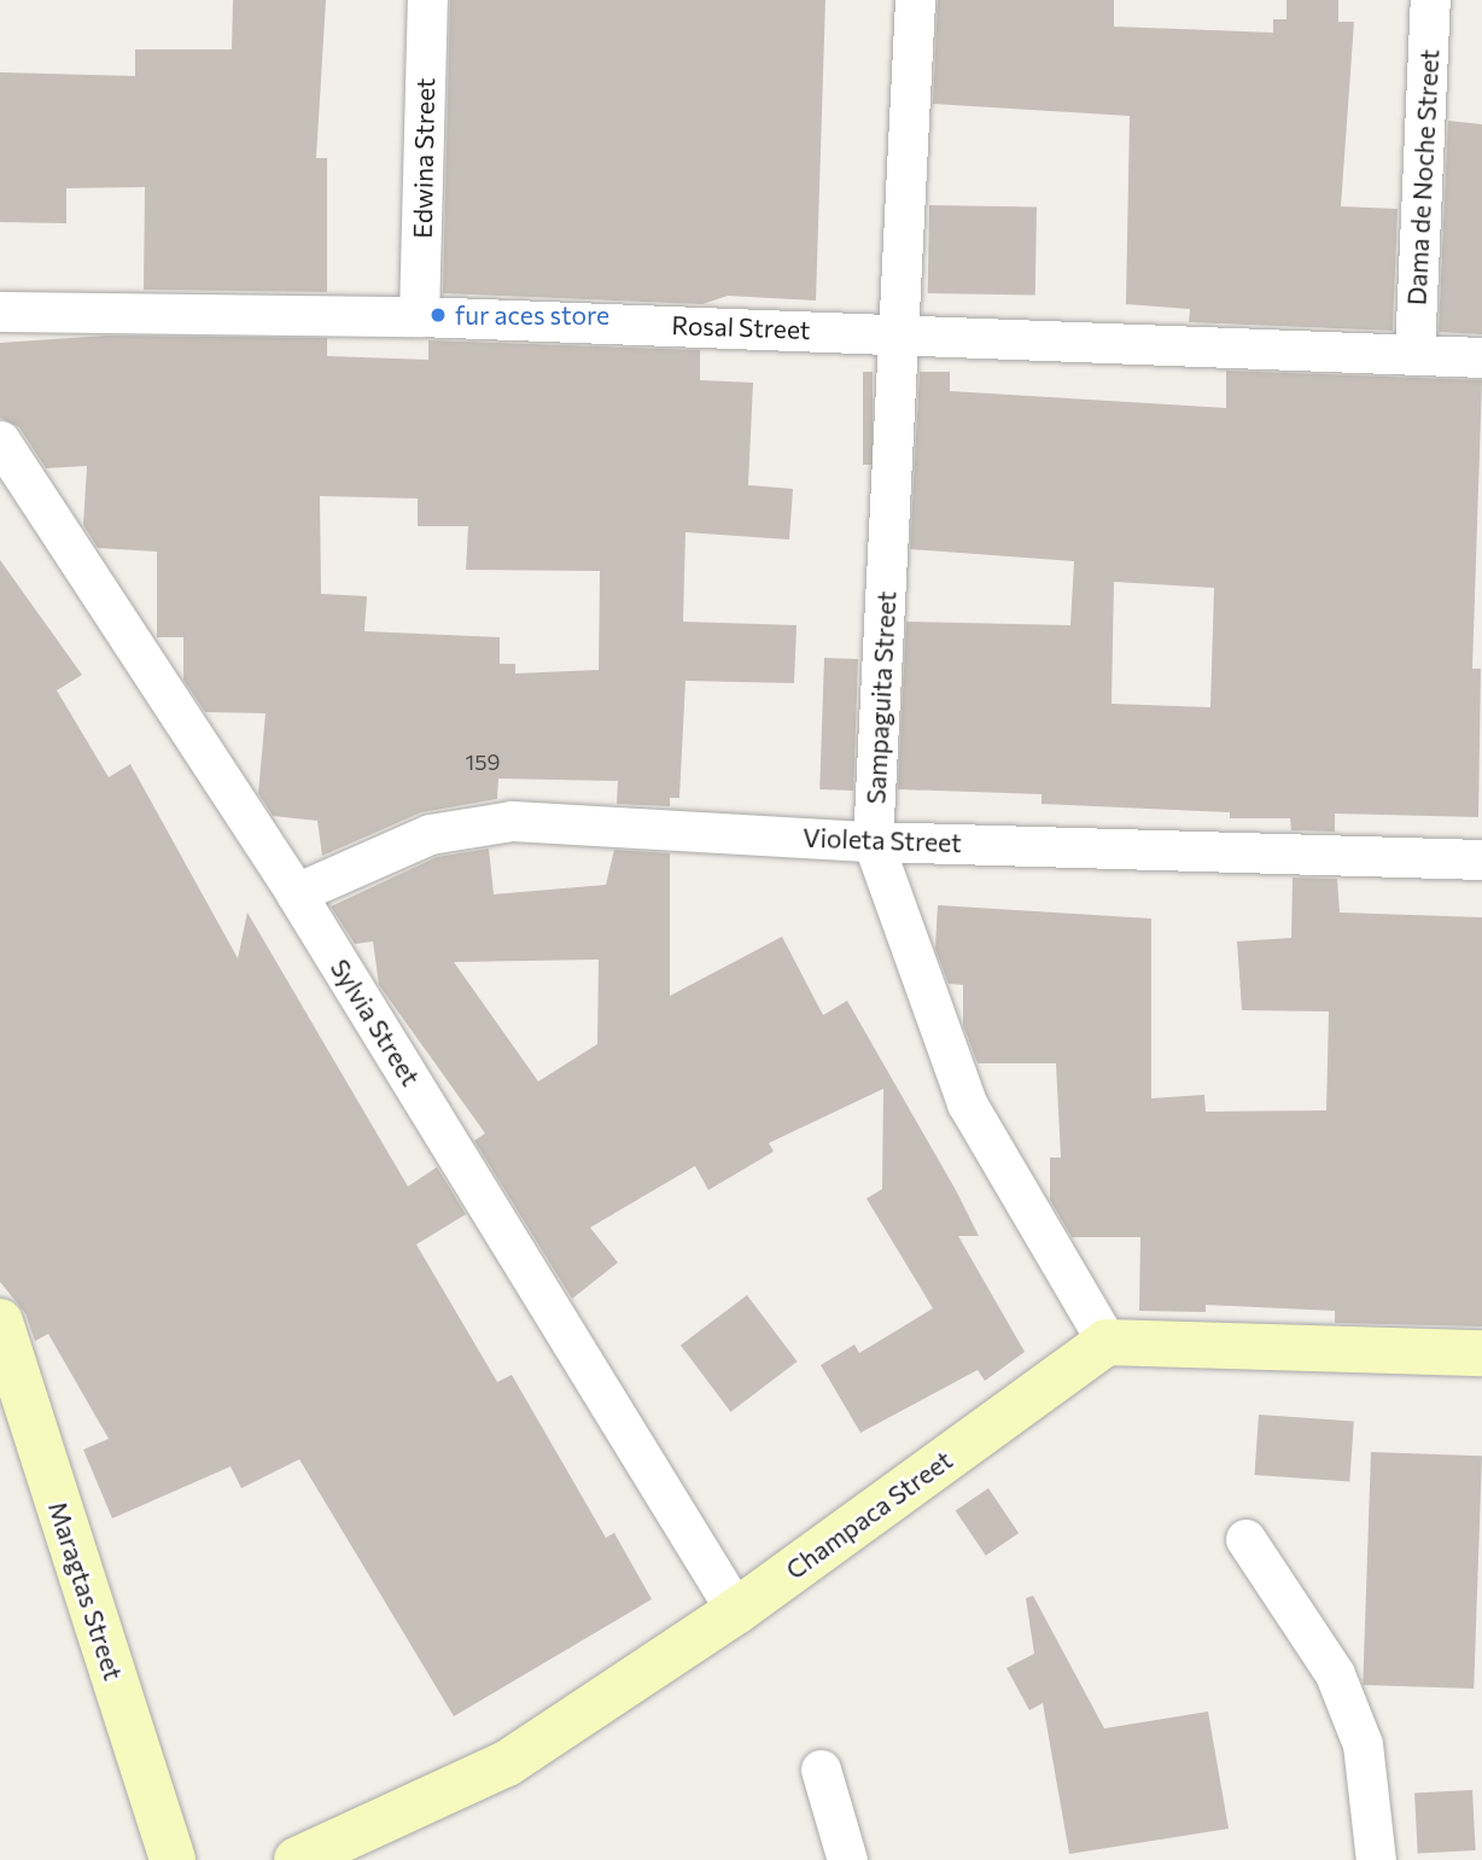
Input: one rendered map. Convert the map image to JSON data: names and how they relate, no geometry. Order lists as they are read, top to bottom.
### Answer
{
  "streets": {
    "street": [
      "Edwina Street",
      "Dama de Noche Street",
      "Rosal Street",
      "Sampaguita Street",
      "Violeta Street",
      "Sylvia Street",
      "Champaca Street",
      "Maragtas Street"
    ]
  },
  "crossings": [
    ["Edwina Street", "Rosal Street"],
    ["Dama de Noche Street", "Rosal Street"],
    ["Rosal Street", "Sampaguita Street"],
    ["Sampaguita Street", "Violeta Street"],
    ["Sampaguita Street", "Champaca Street"],
    ["Violeta Street", "Sylvia Street"],
    ["Sylvia Street", "Champaca Street"]
  ],
  "places": ["fur aces store"],
  "house_numbers": ["159"]
}
